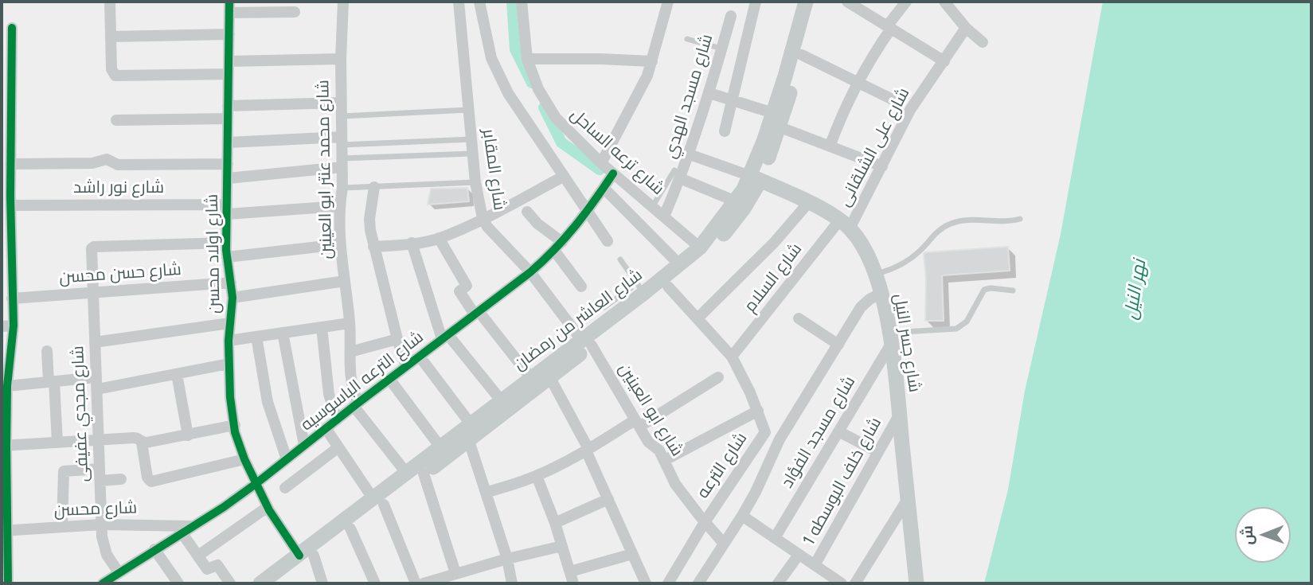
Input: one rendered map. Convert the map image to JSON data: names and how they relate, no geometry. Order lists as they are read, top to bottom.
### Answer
{
  "streets": {
    "main road": ["شارع العاشر من رمضان", "شارع جسر النيل"],
    "street": [
      "شارع مسجد الهدي",
      "شارع على الشلقانى",
      "شارع ترعه الساحل",
      "شارع محمد عنتر ابو العينين",
      "شارع المقابر",
      "شارع نور راشد",
      "شارع اولاد محسن",
      "شارع حسن محسن",
      "شارع السلام",
      "شارع الترعه الباسوسيه",
      "شارع ابو العينين",
      "شارع مجدي عفيفى",
      "شارع مسجد الفؤاد",
      "شارع الترعه",
      "شارع خلف البوسطه 1",
      "شارع محسن"
    ]
  },
  "crossings": [
    ["شارع مسجد الهدي", "شارع ترعه الساحل"],
    ["شارع على الشلقانى", "شارع السلام"],
    ["شارع على الشلقانى", "شارع جسر النيل"],
    ["شارع ترعه الساحل", "شارع العاشر من رمضان"],
    ["شارع ترعه الساحل", "شارع الترعه الباسوسيه"],
    ["شارع محمد عنتر ابو العينين", "شارع نور راشد"],
    ["شارع محمد عنتر ابو العينين", "شارع الترعه الباسوسيه"],
    ["شارع المقابر", "شارع العاشر من رمضان"],
    ["شارع المقابر", "شارع الترعه الباسوسيه"],
    ["شارع المقابر", "شارع ابو العينين"],
    ["شارع نور راشد", "شارع اولاد محسن"],
    ["شارع اولاد محسن", "شارع حسن محسن"],
    ["شارع اولاد محسن", "شارع العاشر من رمضان"],
    ["شارع اولاد محسن", "شارع الترعه الباسوسيه"],
    ["شارع اولاد محسن", "شارع مجدي عفيفى"],
    ["شارع حسن محسن", "شارع مجدي عفيفى"],
    ["شارع السلام", "شارع جسر النيل"],
    ["شارع السلام", "شارع الترعه"],
    ["شارع العاشر من رمضان", "شارع جسر النيل"],
    ["شارع العاشر من رمضان", "شارع ابو العينين"],
    ["شارع العاشر من رمضان", "شارع الترعه"],
    ["شارع جسر النيل", "شارع مسجد الفؤاد"],
    ["شارع جسر النيل", "شارع خلف البوسطه 1"],
    ["شارع الترعه الباسوسيه", "شارع مجدي عفيفى"],
    ["شارع الترعه الباسوسيه", "شارع محسن"],
    ["شارع ابو العينين", "شارع الترعه"],
    ["شارع مجدي عفيفى", "شارع محسن"]
  ],
  "water": ["نهر النيل"],
  "north": "left"
}
